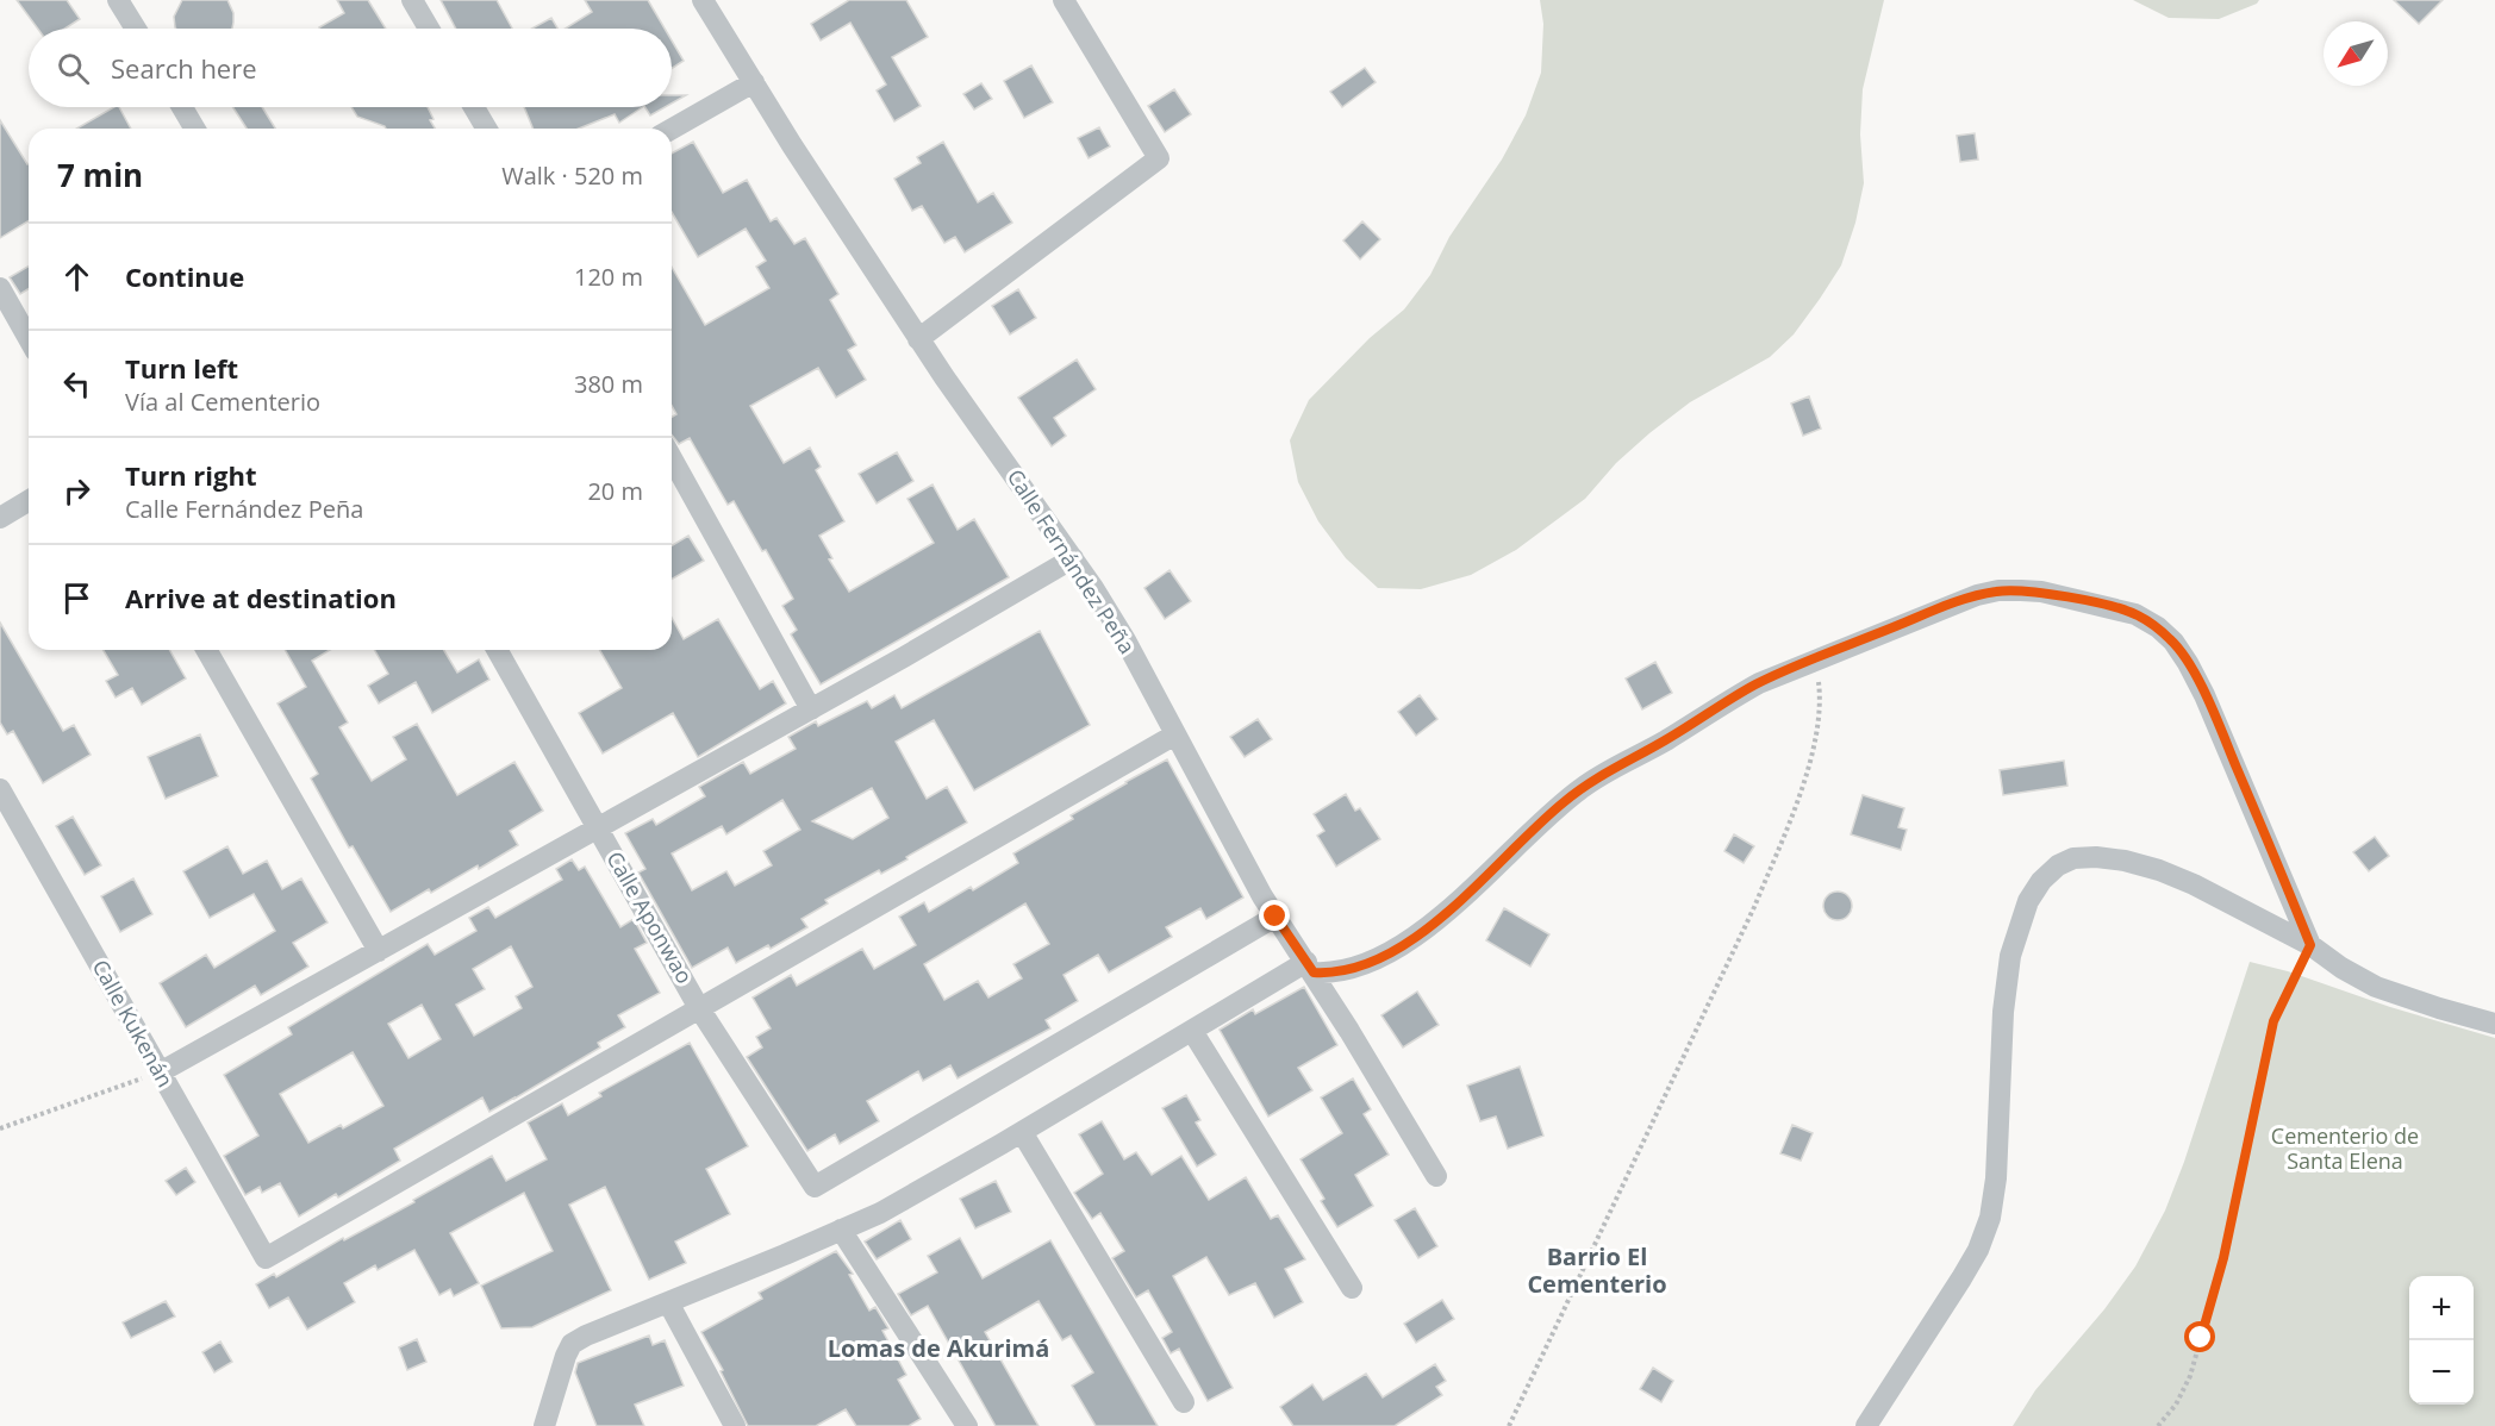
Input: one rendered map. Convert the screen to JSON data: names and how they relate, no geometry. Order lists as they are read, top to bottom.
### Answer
{
  "streets": {
    "street": ["Calle Fernández Peña", "Calle Aponwao", "Calle Kukenán"]
  },
  "crossings": [
    ["Calle Fernández Peña", "Calle Aponwao"],
    ["Calle Aponwao", "Calle Kukenán"]
  ],
  "districts": ["Barrio El Cementerio", "Lomas de Akurimá"],
  "parks": ["Cementerio de Santa Elena"],
  "north": "bottom left",
  "page": {
    "search": "Search here",
    "heading": ["7 min", "Walk · 520 m"],
    "list": [
      ["Continue", "120 m"],
      ["Turn left", "Vía al Cementerio", "380 m"],
      ["Turn right", "Calle Fernández Peña", "20 m"],
      "Arrive at destination"
    ],
    "map_buttons": ["+", "−"]
  }
}
